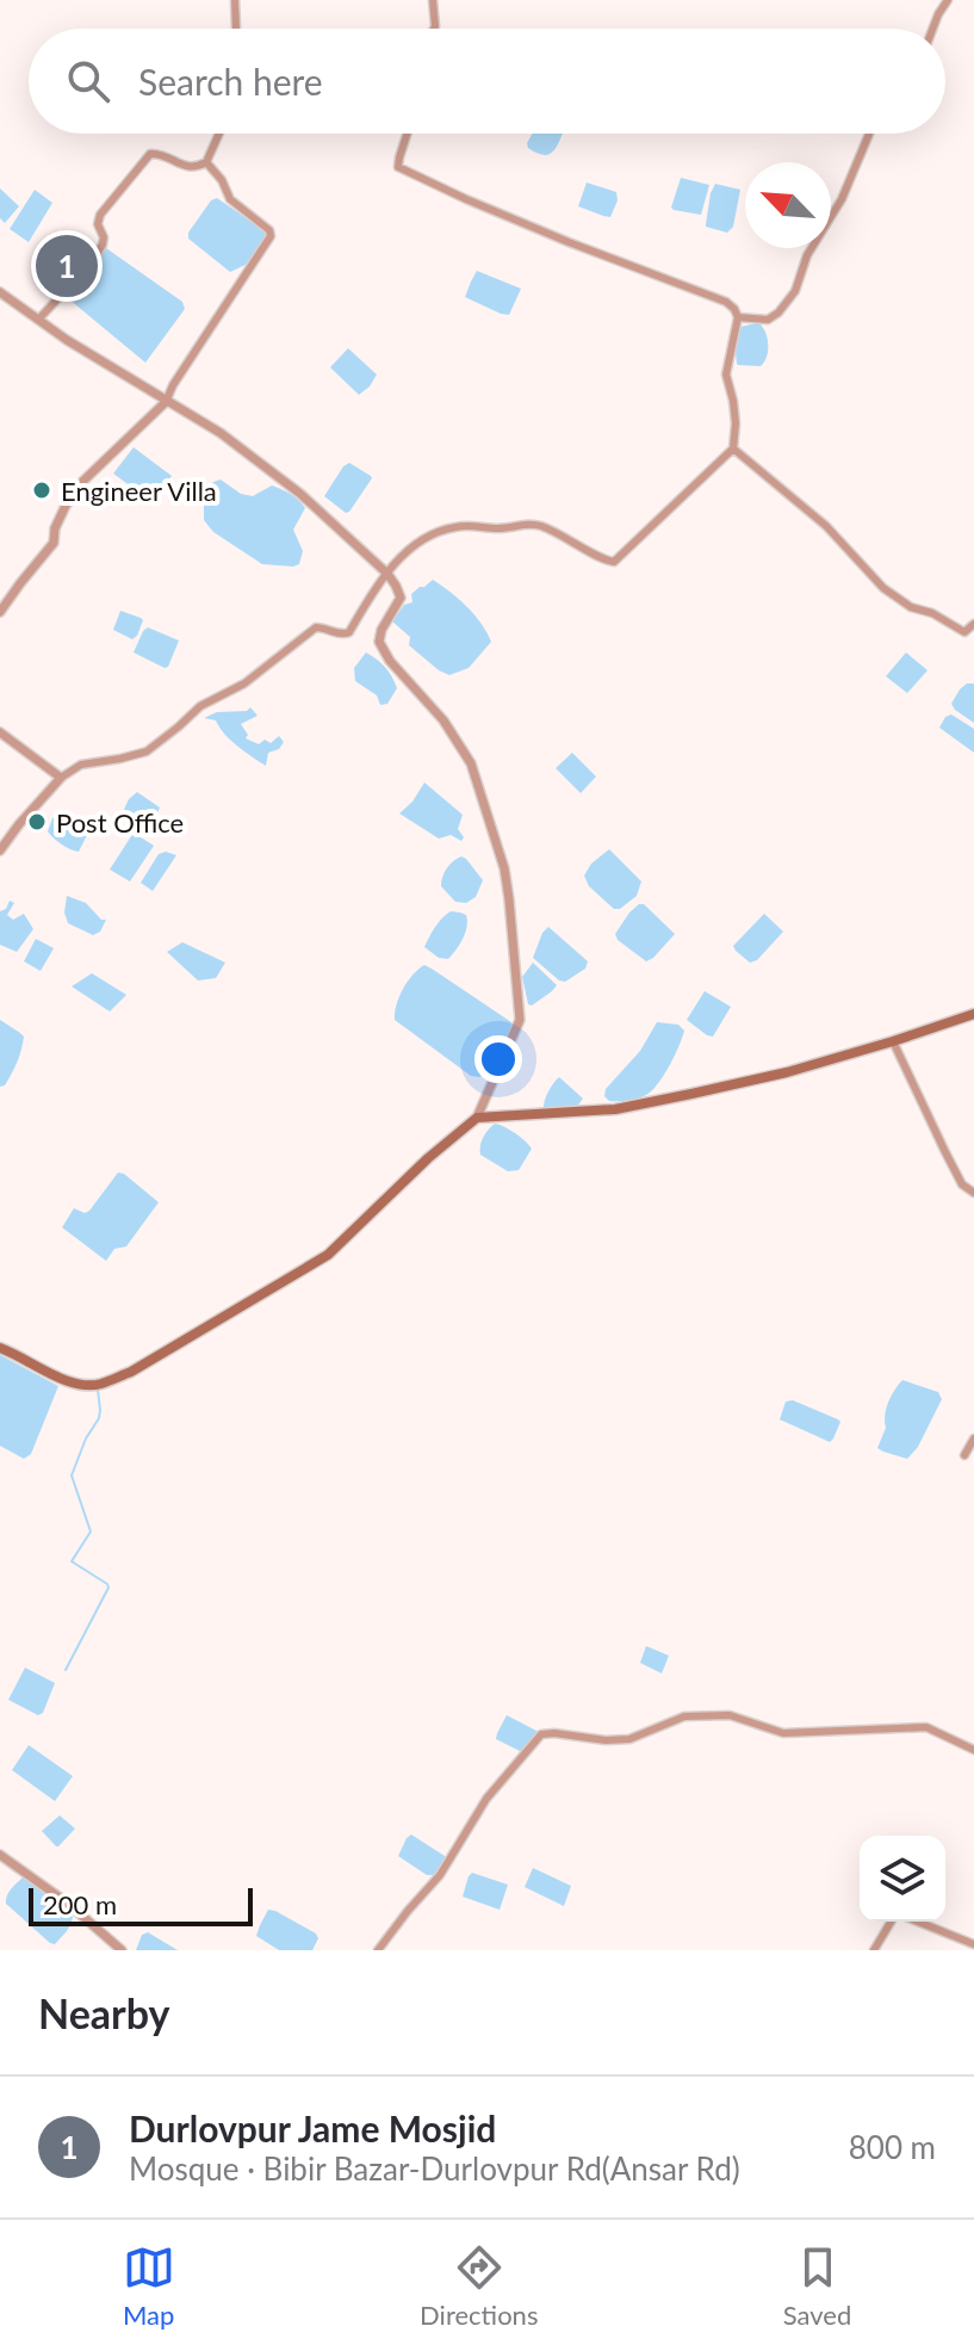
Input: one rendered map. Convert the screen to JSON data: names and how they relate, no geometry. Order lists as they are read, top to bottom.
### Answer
{
  "places": ["Engineer Villa", "Post Office"],
  "scale_bar": "200 m",
  "north": "top left",
  "page": {
    "search": "Search here",
    "pins": "1",
    "scale": "200 m",
    "heading": "Nearby",
    "list": [
      {
        "mark": "1",
        "name": "Durlovpur Jame Mosjid",
        "note": "Mosque · Bibir Bazar-Durlovpur Rd(Ansar Rd)",
        "value": "800 m"
      }
    ],
    "nav": ["Map", "Directions", "Saved"]
  }
}
